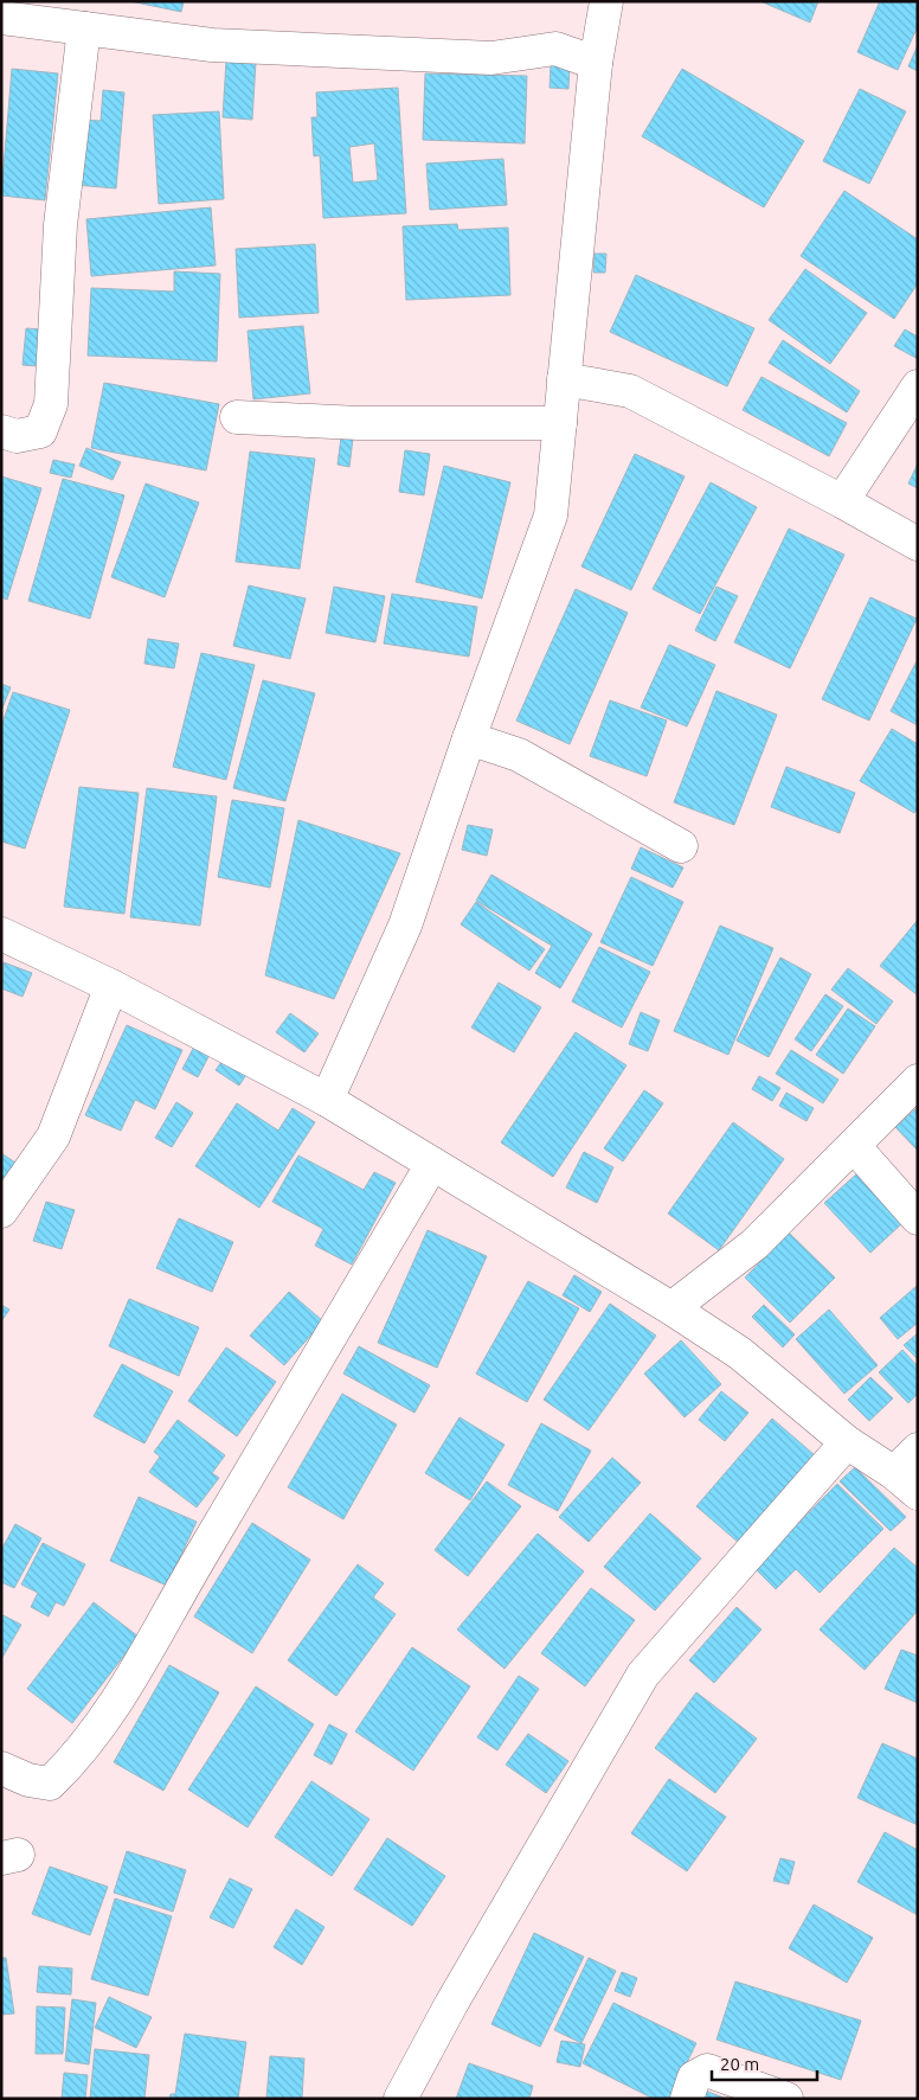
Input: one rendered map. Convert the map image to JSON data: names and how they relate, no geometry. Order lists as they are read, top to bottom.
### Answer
{
  "scale_bar": "20 m"
}
